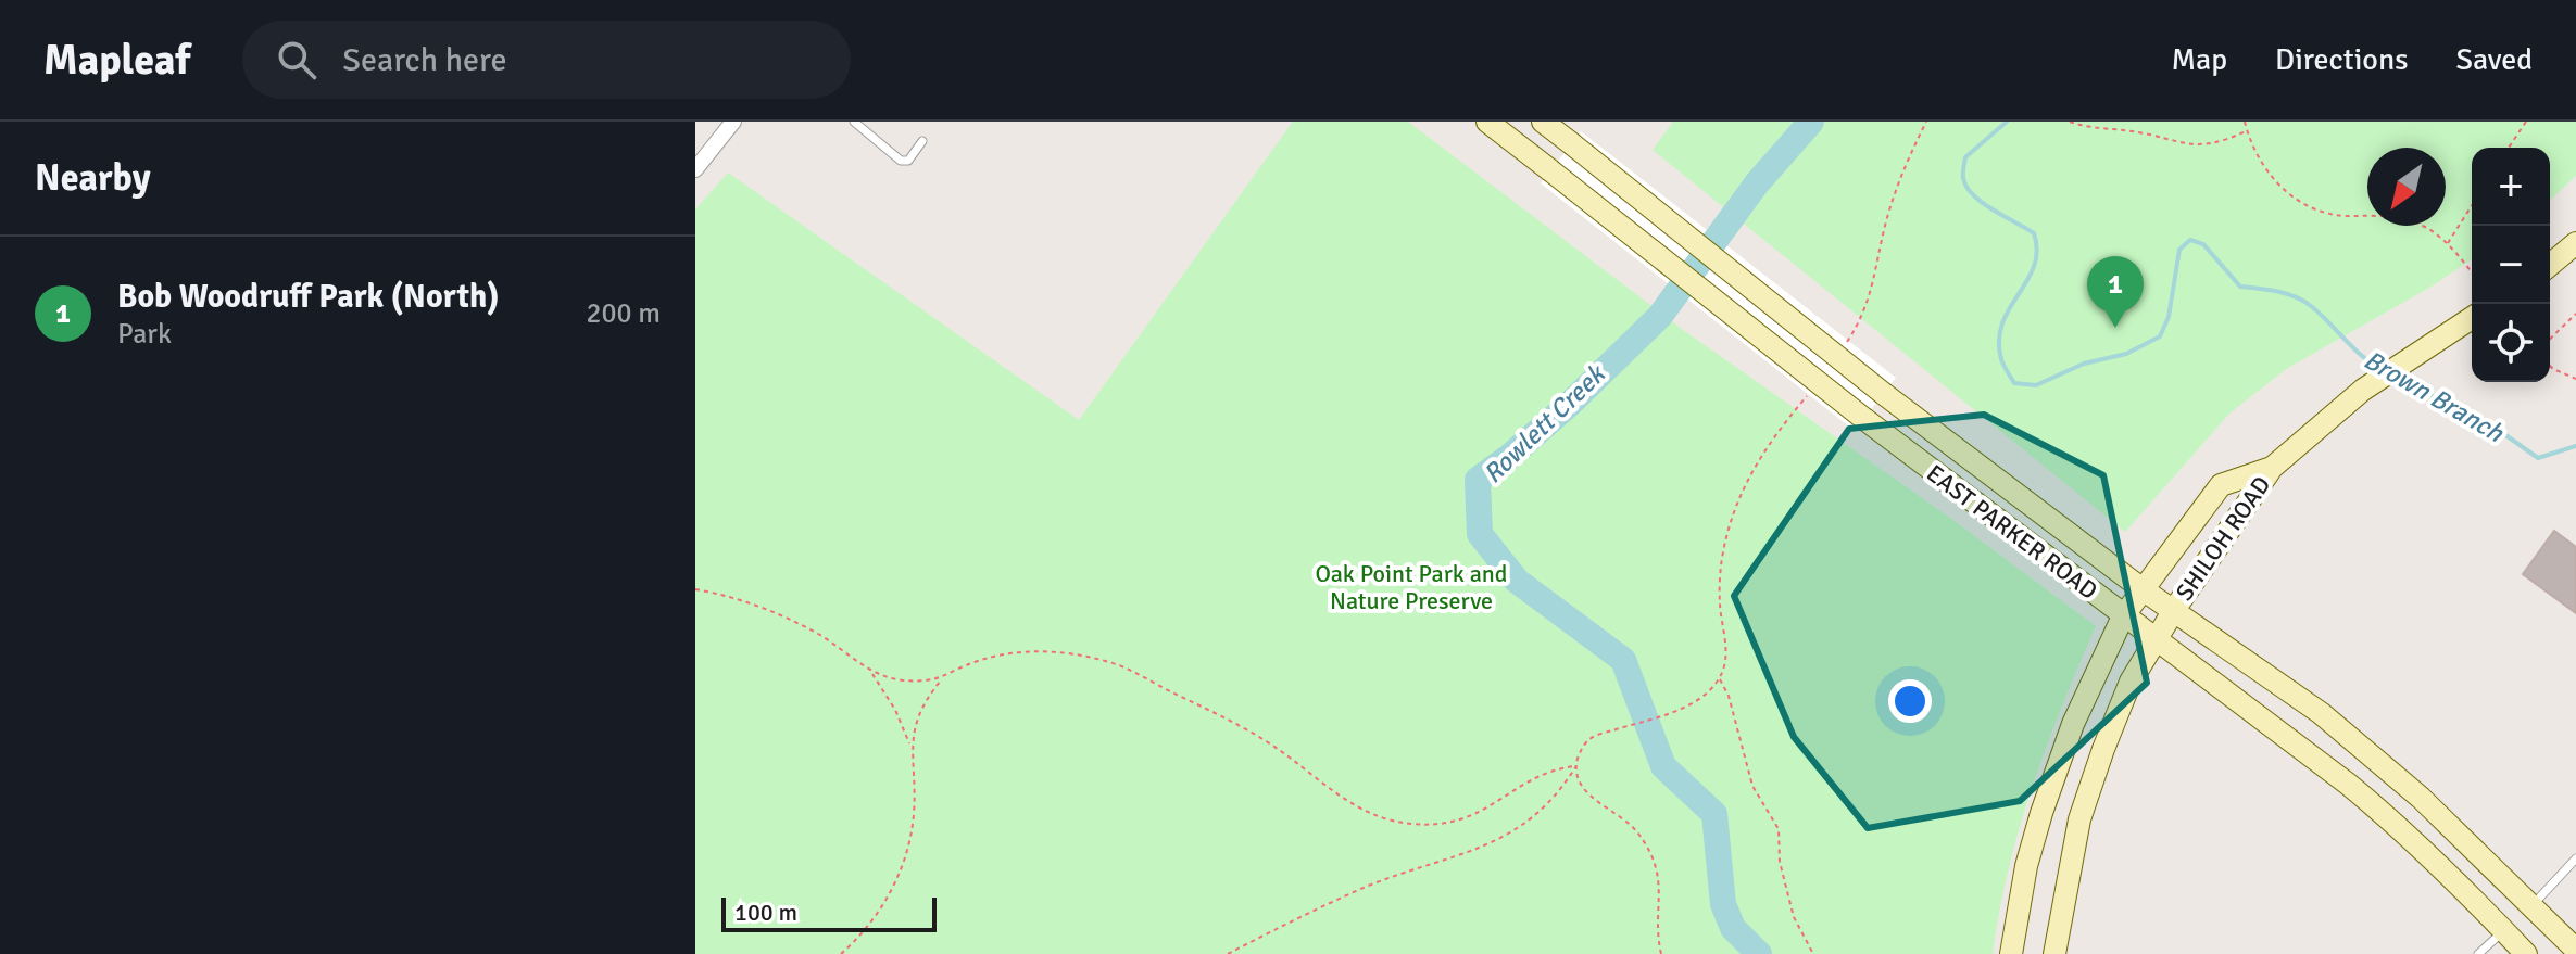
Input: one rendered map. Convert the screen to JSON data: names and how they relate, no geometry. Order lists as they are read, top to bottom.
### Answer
{
  "streets": {
    "main road": ["EAST PARKER ROAD", "SHILOH ROAD"]
  },
  "crossings": [
    ["EAST PARKER ROAD", "SHILOH ROAD"]
  ],
  "water": ["Brown Branch", "Rowlett Creek"],
  "parks": ["Oak Point Park and Nature Preserve"],
  "scale_bar": "100 m",
  "north": "bottom left",
  "page": {
    "header": "Mapleaf",
    "search": "Search here",
    "nav": ["Map", "Directions", "Saved"],
    "heading": "Nearby",
    "map_buttons": ["+", "−"],
    "list": [
      {
        "mark": "1",
        "name": "Bob Woodruff Park (North)",
        "note": "Park",
        "value": "200 m"
      }
    ],
    "pins": "1",
    "scale": "100 m"
  }
}
